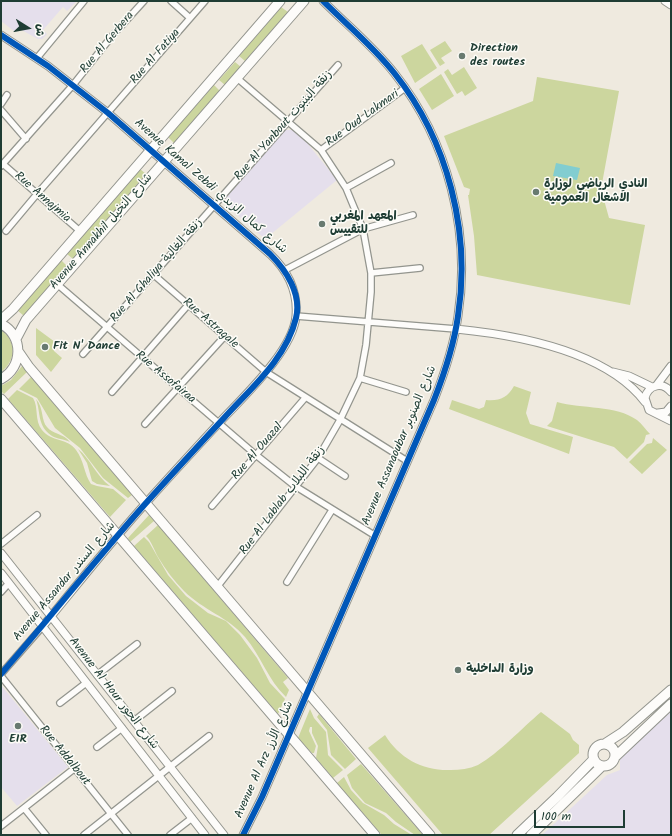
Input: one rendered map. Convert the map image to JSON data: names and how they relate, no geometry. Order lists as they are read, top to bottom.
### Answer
{
  "streets": {
    "main road": ["Avenue Annakhil شارع النخيل"],
    "street": [
      "Rue Al Gerbera",
      "Rue Al Fatiya",
      "Rue Oud Lakmari",
      "Rue Al Yanbout زنقة الينبوت",
      "Avenue Kamal Zebdi شارع كمال الزبدي",
      "Rue Annajmia",
      "Rue Al Ghaliya زنقة الغالية",
      "Rue Astragale",
      "Rue Assofairaa",
      "Avenue Assanaoubar شارع الصنوبر",
      "Rue Al Ouazal",
      "Rue Al Lablab زنقة اللبلاب",
      "Avenue Assandar شارع السندر",
      "Avenue Al Hour شارع الحور",
      "Rue Addalbout",
      "Avenue Al Arz شارع الأرز"
    ]
  },
  "crossings": [
    ["Rue Al Gerbera", "Avenue Kamal Zebdi شارع كمال الزبدي"],
    ["Rue Al Gerbera", "Rue Annajmia"],
    ["Rue Al Fatiya", "Avenue Kamal Zebdi شارع كمال الزبدي"],
    ["Rue Al Fatiya", "Rue Annajmia"],
    ["Rue Oud Lakmari", "Avenue Assanaoubar شارع الصنوبر"],
    ["Rue Oud Lakmari", "Rue Al Lablab زنقة اللبلاب"],
    ["Rue Al Yanbout زنقة الينبوت", "Avenue Kamal Zebdi شارع كمال الزبدي"],
    ["Rue Al Yanbout زنقة الينبوت", "Rue Al Ghaliya زنقة الغالية"],
    ["Rue Al Yanbout زنقة الينبوت", "Rue Al Lablab زنقة اللبلاب"],
    ["Avenue Kamal Zebdi شارع كمال الزبدي", "Avenue Annakhil شارع النخيل"],
    ["Avenue Kamal Zebdi شارع كمال الزبدي", "Rue Al Ghaliya زنقة الغالية"],
    ["Avenue Kamal Zebdi شارع كمال الزبدي", "Rue Astragale"],
    ["Avenue Kamal Zebdi شارع كمال الزبدي", "Rue Assofairaa"],
    ["Avenue Kamal Zebdi شارع كمال الزبدي", "Avenue Assandar شارع السندر"],
    ["Rue Annajmia", "Avenue Annakhil شارع النخيل"],
    ["Avenue Annakhil شارع النخيل", "Rue Assofairaa"],
    ["Avenue Annakhil شارع النخيل", "Rue Al Lablab زنقة اللبلاب"],
    ["Rue Al Ghaliya زنقة الغالية", "Rue Astragale"],
    ["Rue Al Ghaliya زنقة الغالية", "Rue Assofairaa"],
    ["Rue Astragale", "Avenue Assanaoubar شارع الصنوبر"],
    ["Rue Astragale", "Rue Al Ouazal"],
    ["Rue Astragale", "Rue Al Lablab زنقة اللبلاب"],
    ["Rue Assofairaa", "Avenue Assanaoubar شارع الصنوبر"],
    ["Rue Assofairaa", "Rue Al Ouazal"],
    ["Rue Assofairaa", "Rue Al Lablab زنقة اللبلاب"],
    ["Avenue Assanaoubar شارع الصنوبر", "Avenue Al Arz شارع الأرز"],
    ["Avenue Assandar شارع السندر", "Avenue Al Hour شارع الحور"],
    ["Avenue Assandar شارع السندر", "Rue Addalbout"]
  ],
  "places": [
    "Direction des routes",
    "النادي الرياضي لوزارة الاشغال العمومية",
    "المعهد المغربي للتقييس",
    "Fit N' Dance",
    "وزارة الداخلية",
    "EIR"
  ],
  "scale_bar": "100 m",
  "north": "right"
}
